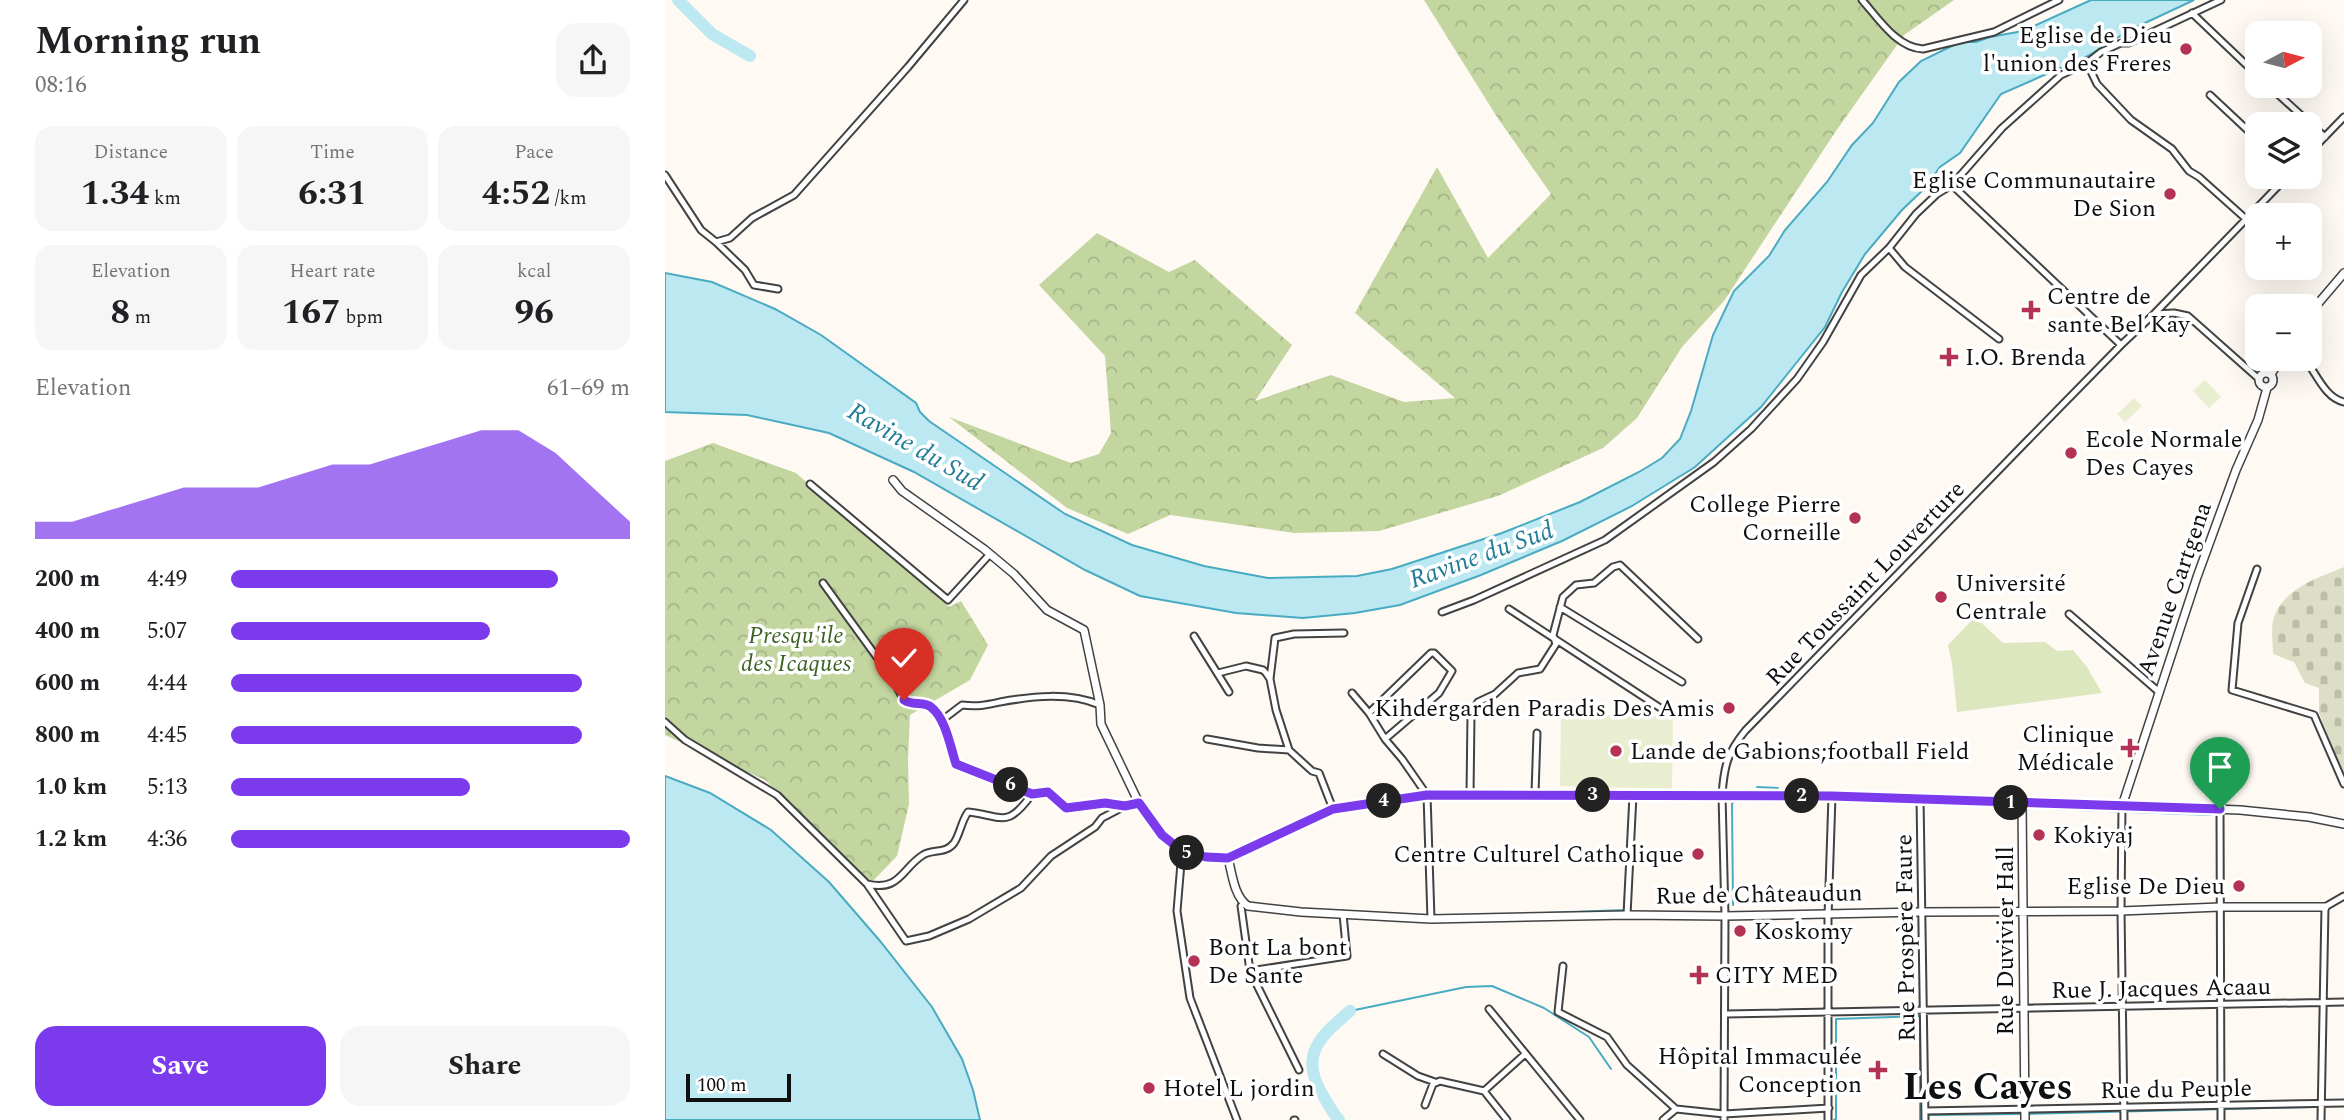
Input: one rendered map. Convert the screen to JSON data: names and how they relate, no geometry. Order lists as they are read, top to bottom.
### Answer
{
  "streets": {
    "street": [
      "Rue Toussaint Louverture",
      "Avenue Cartgena",
      "Rue de Châteaudun",
      "Rue Prospère Faure",
      "Rue Duvivier Hall",
      "Rue J. Jacques Acaau",
      "Rue du Peuple"
    ]
  },
  "crossings": [
    ["Rue Toussaint Louverture", "Rue de Châteaudun"],
    ["Rue Toussaint Louverture", "Rue J. Jacques Acaau"],
    ["Rue de Châteaudun", "Rue Prospère Faure"],
    ["Rue de Châteaudun", "Rue Duvivier Hall"],
    ["Rue Prospère Faure", "Rue J. Jacques Acaau"],
    ["Rue Prospère Faure", "Rue du Peuple"],
    ["Rue Duvivier Hall", "Rue J. Jacques Acaau"],
    ["Rue Duvivier Hall", "Rue du Peuple"]
  ],
  "districts": ["Les Cayes"],
  "water": ["Ravine du Sud"],
  "parks": ["Presqu'ile des Icaques"],
  "places": {
    "other": [
      "Eglise de Dieu l'union des Freres",
      "Eglise Communautaire De Sion",
      "Ecole Normale Des Cayes",
      "College Pierre Corneille",
      "Université Centrale",
      "Kihdergarden Paradis Des Amis",
      "Lande de Gabions;football Field",
      "Kokiyaj",
      "Centre Culturel Catholique",
      "Eglise De Dieu",
      "Koskomy",
      "Bont La bont De Sante",
      "Hotel L jordin"
    ],
    "health": [
      "Centre de sante Bel Kay",
      "I.O. Brenda",
      "Clinique Médicale",
      "CITY MED",
      "Hôpital Immaculée Conception"
    ]
  },
  "scale_bar": "100 m",
  "north": "right",
  "page": {
    "heading": ["Morning run", "08:16"],
    "map_buttons": ["+", "−"],
    "stats": [
      ["Distance", "1.34 km"],
      ["Time", "6:31"],
      ["Pace", "4:52 /km"],
      ["Elevation", "8 m"],
      ["Heart rate", "167 bpm"],
      ["kcal", "96"]
    ],
    "chart": ["Elevation", "61–69 m"],
    "list": [
      {
        "name": "200 m",
        "note": "4:49"
      },
      {
        "name": "400 m",
        "note": "5:07"
      },
      {
        "name": "600 m",
        "note": "4:44"
      },
      {
        "name": "800 m",
        "note": "4:45"
      },
      {
        "name": "1.0 km",
        "note": "5:13"
      },
      {
        "name": "1.2 km",
        "note": "4:36"
      }
    ],
    "pins": [
      "6",
      "3",
      "2",
      "4",
      "1",
      "5"
    ],
    "buttons": ["Save", "Share"],
    "scale": "100 m"
  }
}
